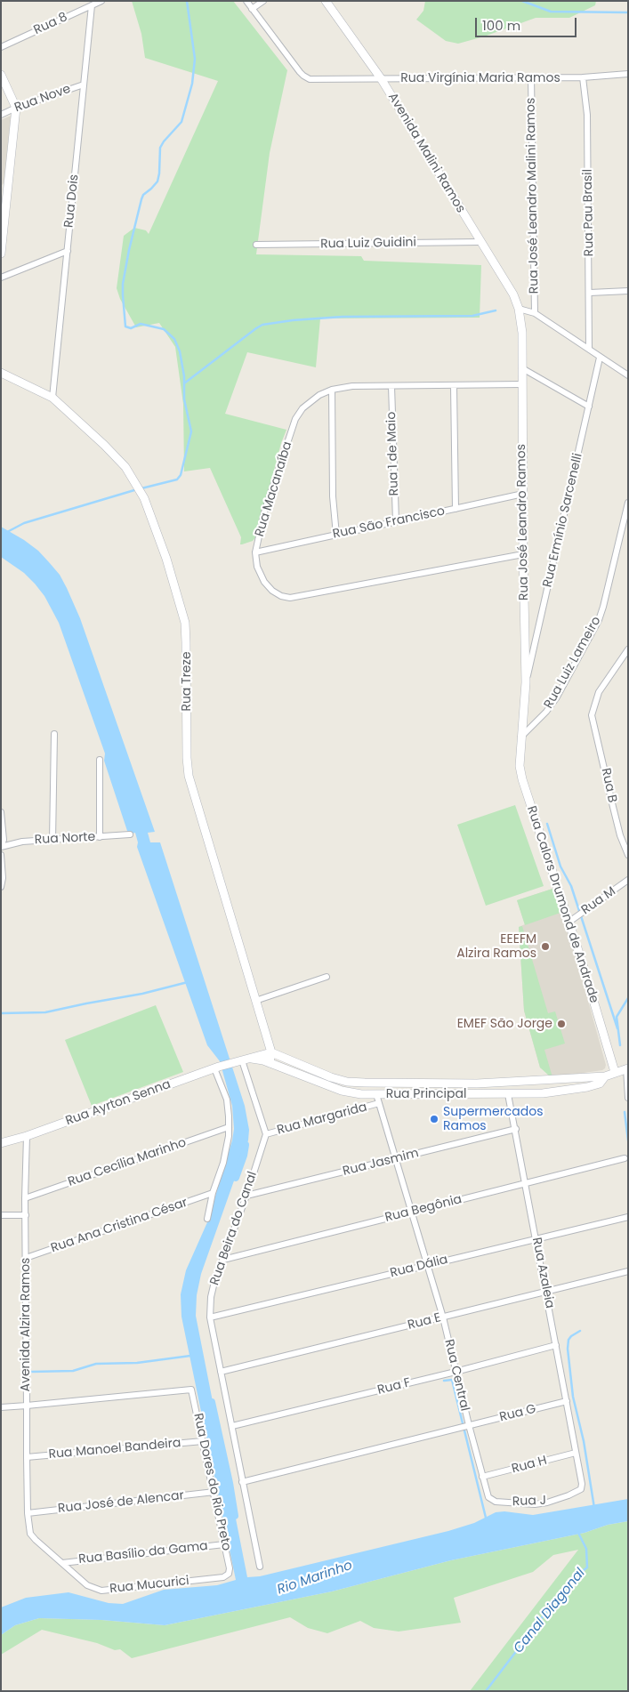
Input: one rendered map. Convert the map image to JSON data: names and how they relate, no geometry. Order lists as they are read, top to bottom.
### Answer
{
  "streets": {
    "street": [
      "Rua 8",
      "Rua Virgínia Maria Ramos",
      "Rua Nove",
      "Avenida Malini Ramos",
      "Rua José Leandro Malini Ramos",
      "Rua Dois",
      "Rua Pau Brasil",
      "Rua Luiz Guidini",
      "Rua 1 de Maio",
      "Rua Macanaíba",
      "Rua Ermínio Sarcenelli",
      "Rua José Leandro Ramos",
      "Rua São Francisco",
      "Rua Luiz Lameiro",
      "Rua Treze",
      "Rua B",
      "Rua Norte",
      "Rua M",
      "Rua Calors Drumond de Andrade",
      "Rua Principal",
      "Rua Ayrton Senna",
      "Rua Margarida",
      "Rua Cecília Marinho",
      "Rua Jasmim",
      "Rua Begônia",
      "Rua Ana Cristina César",
      "Rua Beira do Canal",
      "Rua Dália",
      "Rua Azaleia",
      "Rua E",
      "Avenida Alzira Ramos",
      "Rua Central",
      "Rua F",
      "Rua G",
      "Rua Manoel Bandeira",
      "Rua H",
      "Rua Dores do Rio Preto",
      "Rua J",
      "Rua José de Alencar",
      "Rua Basílio da Gama",
      "Rua Mucurici"
    ]
  },
  "crossings": [
    ["Rua 8", "Rua Dois"],
    ["Rua Virgínia Maria Ramos", "Avenida Malini Ramos"],
    ["Rua Virgínia Maria Ramos", "Rua José Leandro Malini Ramos"],
    ["Rua Virgínia Maria Ramos", "Rua Pau Brasil"],
    ["Rua Nove", "Rua Dois"],
    ["Avenida Malini Ramos", "Rua Luiz Guidini"],
    ["Avenida Malini Ramos", "Rua José Leandro Ramos"],
    ["Rua Dois", "Rua Treze"],
    ["Rua 1 de Maio", "Rua Macanaíba"],
    ["Rua 1 de Maio", "Rua São Francisco"],
    ["Rua Macanaíba", "Rua José Leandro Ramos"],
    ["Rua Macanaíba", "Rua São Francisco"],
    ["Rua Ermínio Sarcenelli", "Rua José Leandro Ramos"],
    ["Rua José Leandro Ramos", "Rua São Francisco"],
    ["Rua José Leandro Ramos", "Rua Luiz Lameiro"],
    ["Rua José Leandro Ramos", "Rua Calors Drumond de Andrade"],
    ["Rua Luiz Lameiro", "Rua Calors Drumond de Andrade"],
    ["Rua Treze", "Rua Principal"],
    ["Rua M", "Rua Calors Drumond de Andrade"],
    ["Rua Calors Drumond de Andrade", "Rua Principal"],
    ["Rua Principal", "Rua Ayrton Senna"],
    ["Rua Principal", "Rua Azaleia"],
    ["Rua Principal", "Rua Central"],
    ["Rua Ayrton Senna", "Avenida Alzira Ramos"],
    ["Rua Margarida", "Rua Beira do Canal"],
    ["Rua Margarida", "Rua Central"],
    ["Rua Cecília Marinho", "Avenida Alzira Ramos"],
    ["Rua Jasmim", "Rua Beira do Canal"],
    ["Rua Jasmim", "Rua Azaleia"],
    ["Rua Jasmim", "Rua Central"],
    ["Rua Begônia", "Rua Beira do Canal"],
    ["Rua Begônia", "Rua Azaleia"],
    ["Rua Begônia", "Rua Central"],
    ["Rua Ana Cristina César", "Avenida Alzira Ramos"],
    ["Rua Beira do Canal", "Rua Dália"],
    ["Rua Beira do Canal", "Rua E"],
    ["Rua Beira do Canal", "Rua F"],
    ["Rua Beira do Canal", "Rua G"],
    ["Rua Dália", "Rua Azaleia"],
    ["Rua Dália", "Rua Central"],
    ["Rua Azaleia", "Rua E"],
    ["Rua Azaleia", "Rua F"],
    ["Rua Azaleia", "Rua G"],
    ["Rua Azaleia", "Rua H"],
    ["Rua Azaleia", "Rua J"],
    ["Rua E", "Rua Central"],
    ["Avenida Alzira Ramos", "Rua Manoel Bandeira"],
    ["Avenida Alzira Ramos", "Rua Dores do Rio Preto"],
    ["Avenida Alzira Ramos", "Rua José de Alencar"],
    ["Avenida Alzira Ramos", "Rua Mucurici"],
    ["Rua Central", "Rua F"],
    ["Rua Central", "Rua G"],
    ["Rua Central", "Rua H"],
    ["Rua Central", "Rua J"],
    ["Rua Manoel Bandeira", "Rua Dores do Rio Preto"],
    ["Rua H", "Rua J"],
    ["Rua Dores do Rio Preto", "Rua José de Alencar"],
    ["Rua Dores do Rio Preto", "Rua Basílio da Gama"],
    ["Rua Dores do Rio Preto", "Rua Mucurici"],
    ["Rua José de Alencar", "Rua Mucurici"],
    ["Rua Basílio da Gama", "Rua Mucurici"]
  ],
  "water": ["Rio Marinho", "Canal Diagonal"],
  "places": ["EEEFM Alzira Ramos", "EMEF São Jorge", "Supermercados Ramos"],
  "scale_bar": "100 m"
}
